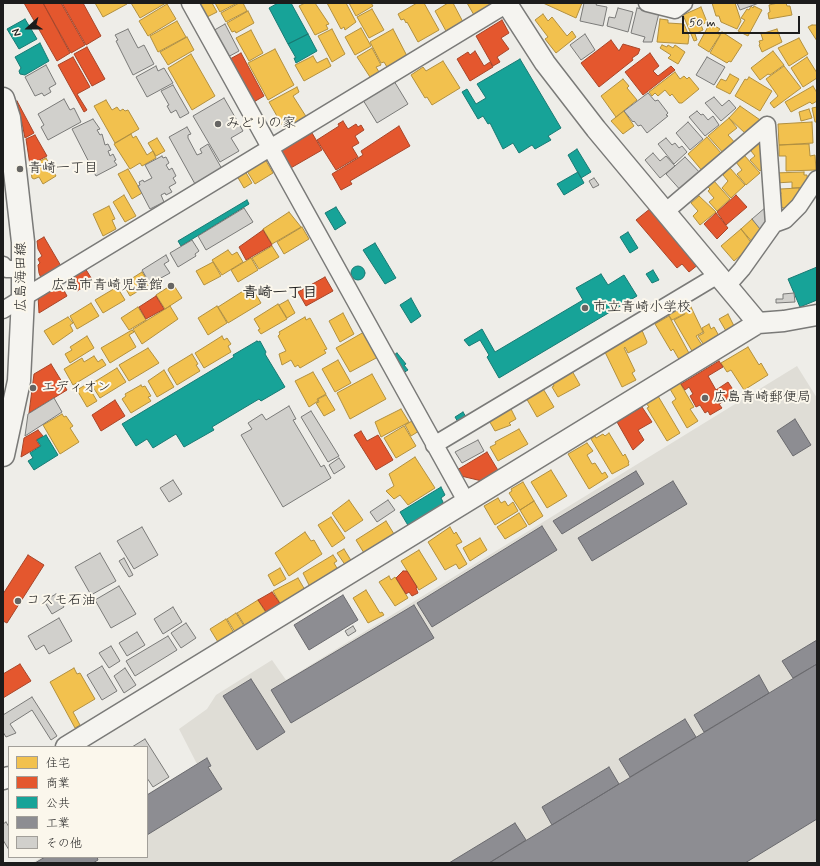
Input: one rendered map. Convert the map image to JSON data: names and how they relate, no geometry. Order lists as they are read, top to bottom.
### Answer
{
  "streets": {
    "main road": ["広島海田線"]
  },
  "districts": ["青崎一丁目"],
  "places": [
    "みどりの家",
    "青崎一丁目",
    "広島市青崎児童館",
    "市立青崎小学校",
    "エディオン",
    "広島青崎郵便局",
    "コスモ石油"
  ],
  "legend": [
    "住宅",
    "商業",
    "公共",
    "工業",
    "その他"
  ],
  "scale_bar": "50 m",
  "north": "left"
}
